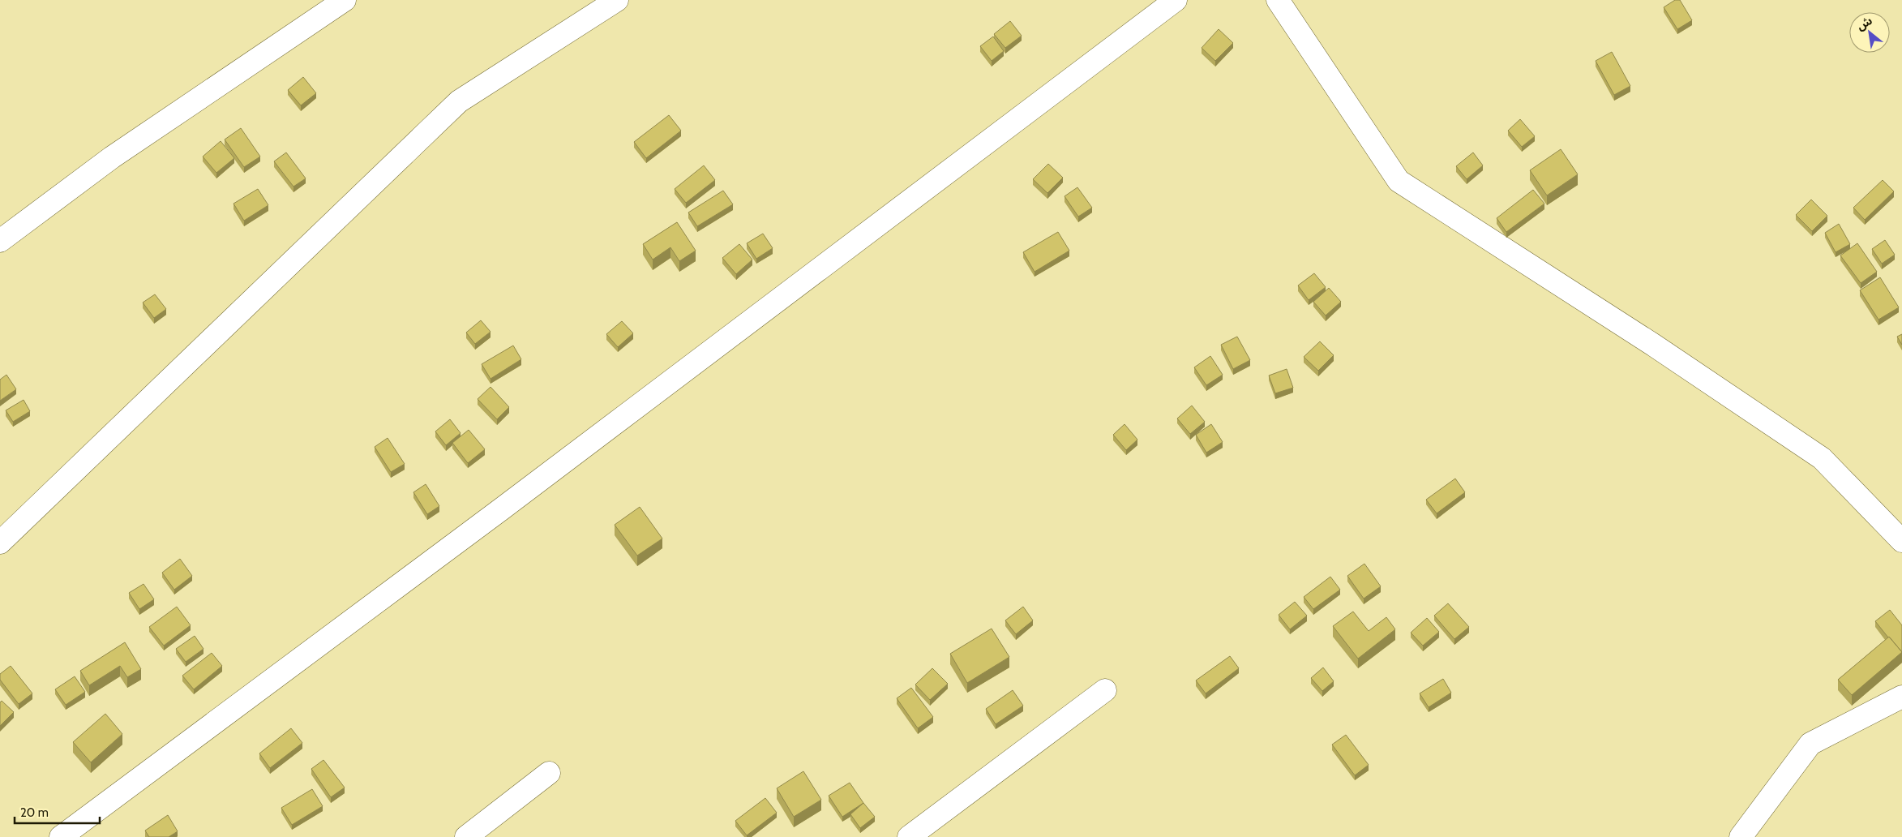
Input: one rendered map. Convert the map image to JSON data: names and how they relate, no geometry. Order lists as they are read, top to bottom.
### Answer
{
  "scale_bar": "20 m",
  "north": "top left"
}
